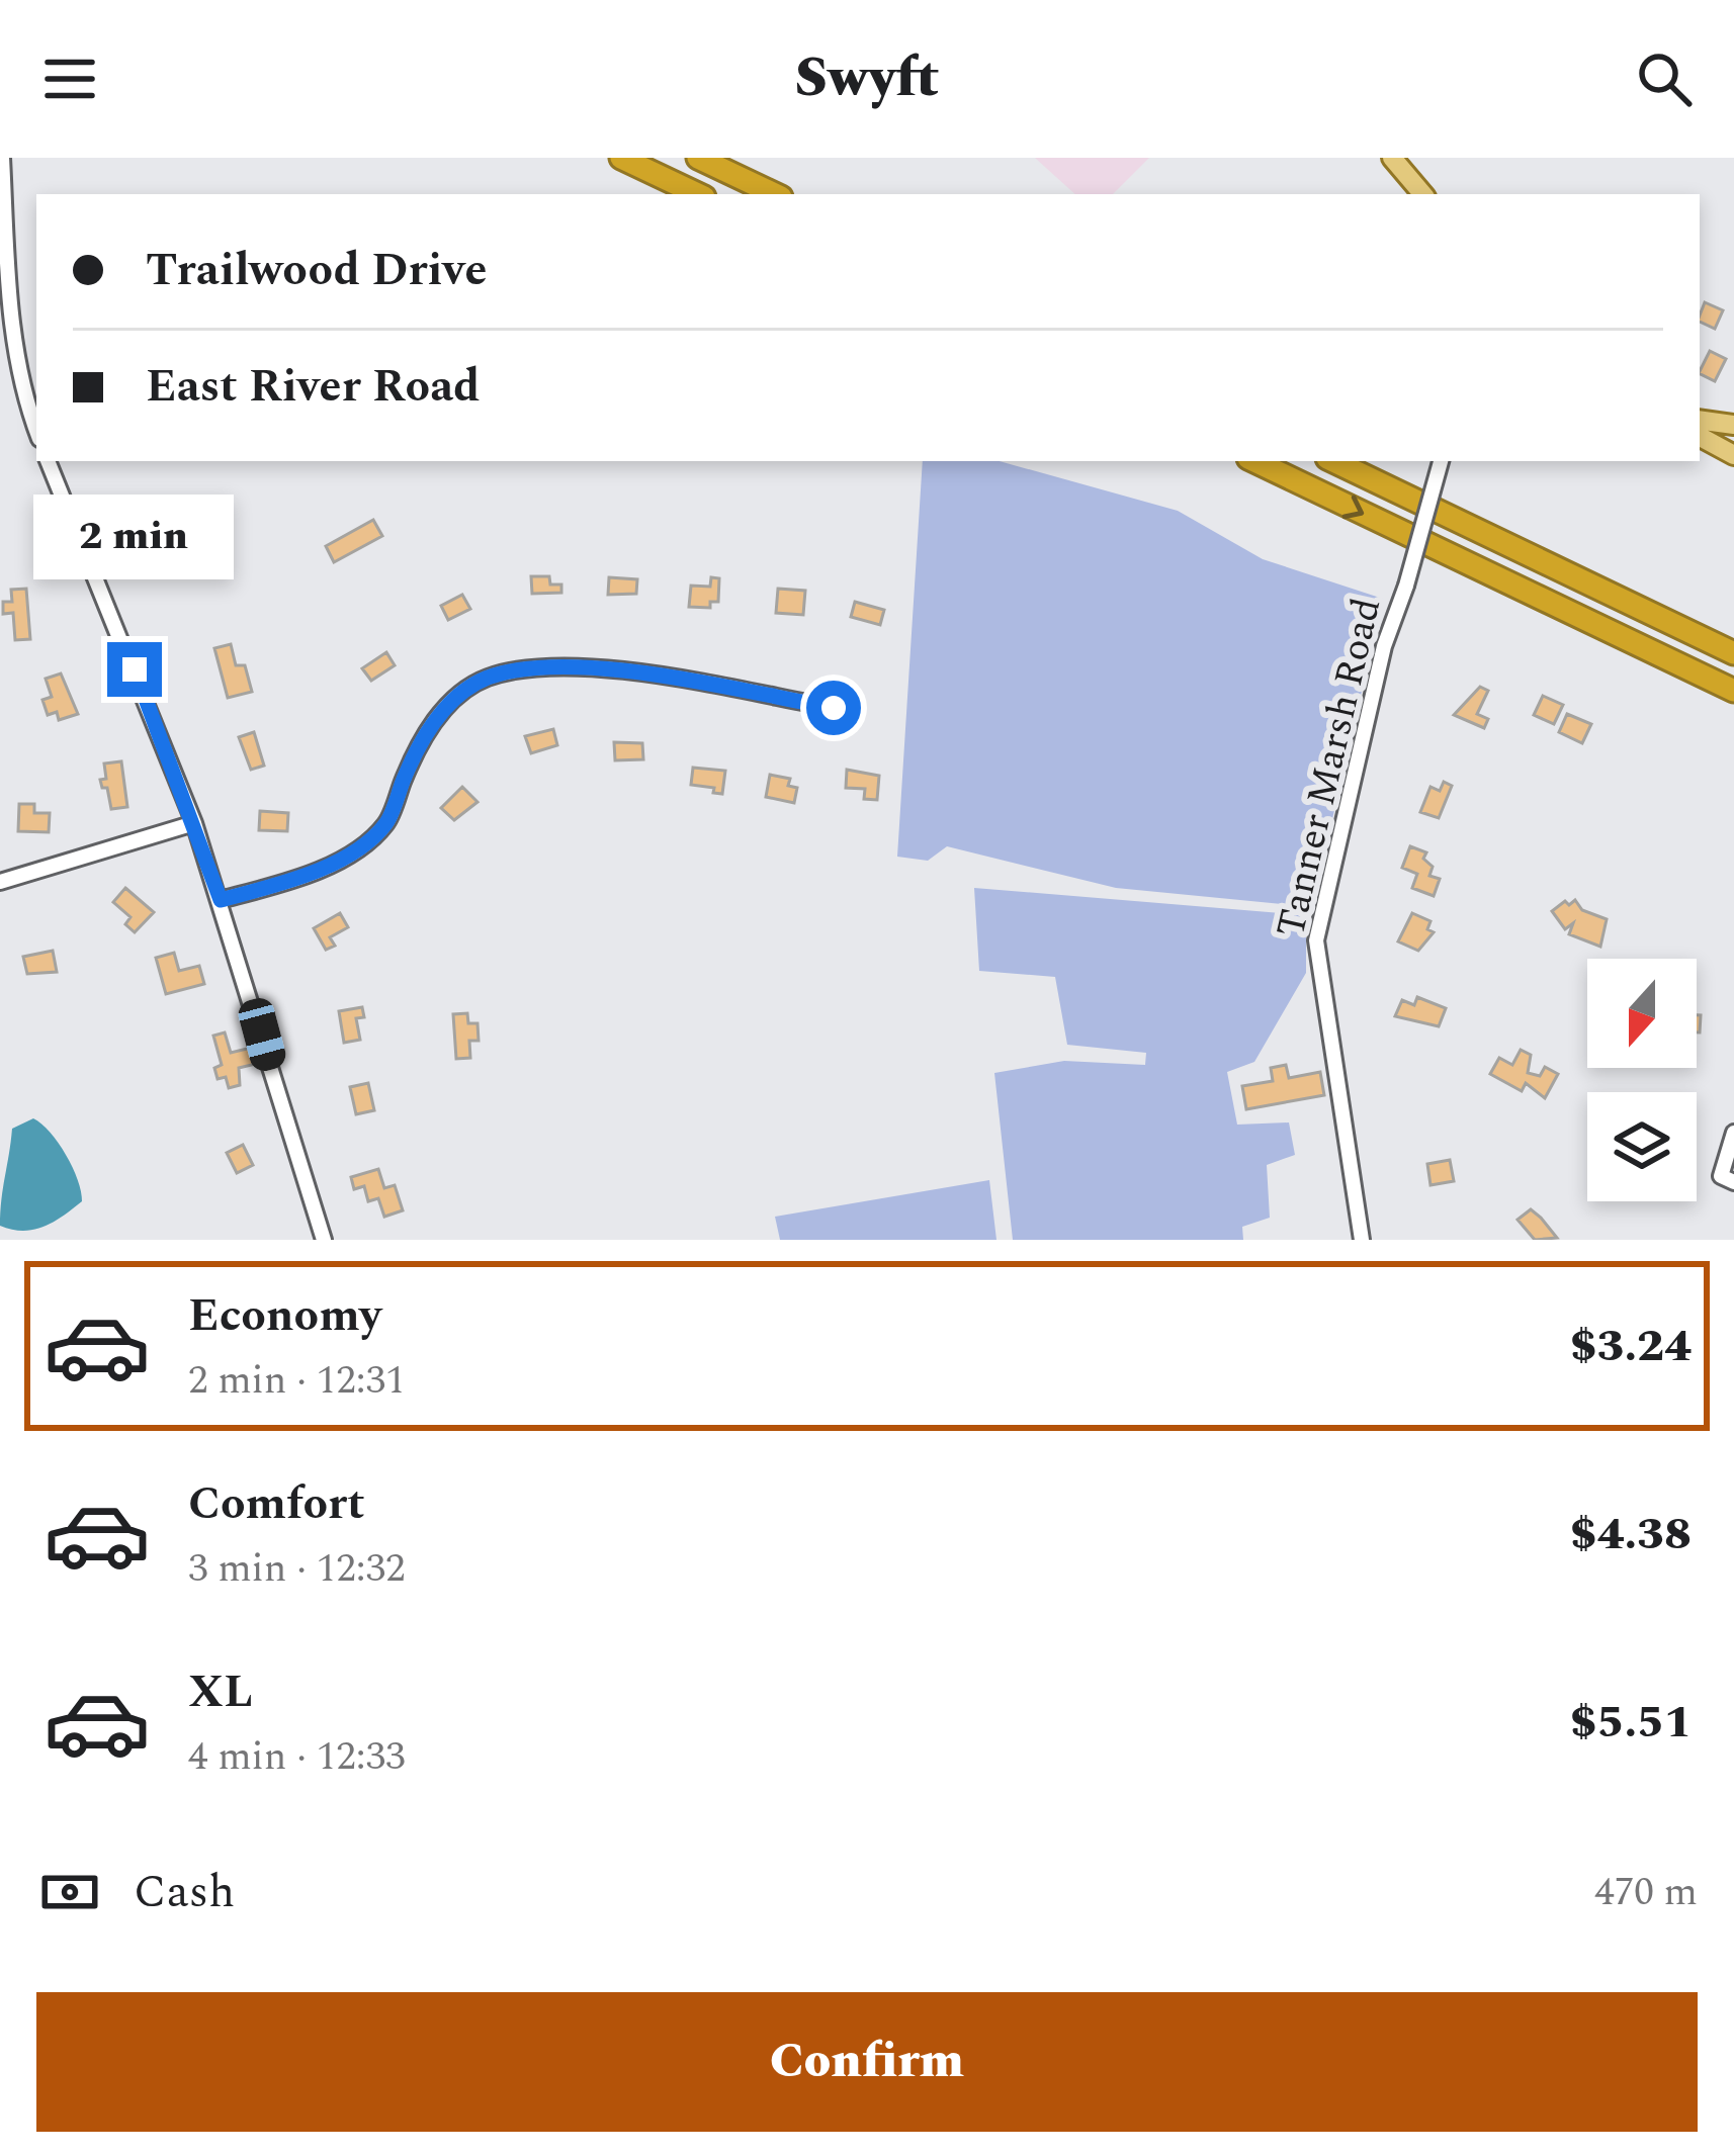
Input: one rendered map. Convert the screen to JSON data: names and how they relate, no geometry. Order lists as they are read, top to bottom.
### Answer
{
  "streets": {
    "street": ["Tanner Marsh Road"]
  },
  "north": "bottom",
  "page": {
    "header": "Swyft",
    "banner": ["Trailwood Drive", "East River Road"],
    "bubble": "2 min",
    "list": [
      {
        "name": "Economy",
        "note": "2 min · 12:31",
        "value": "$3.24"
      },
      {
        "name": "Comfort",
        "note": "3 min · 12:32",
        "value": "$4.38"
      },
      {
        "name": "XL",
        "note": "4 min · 12:33",
        "value": "$5.51"
      }
    ],
    "pay": ["Cash", "470 m"],
    "buttons": "Confirm"
  }
}
